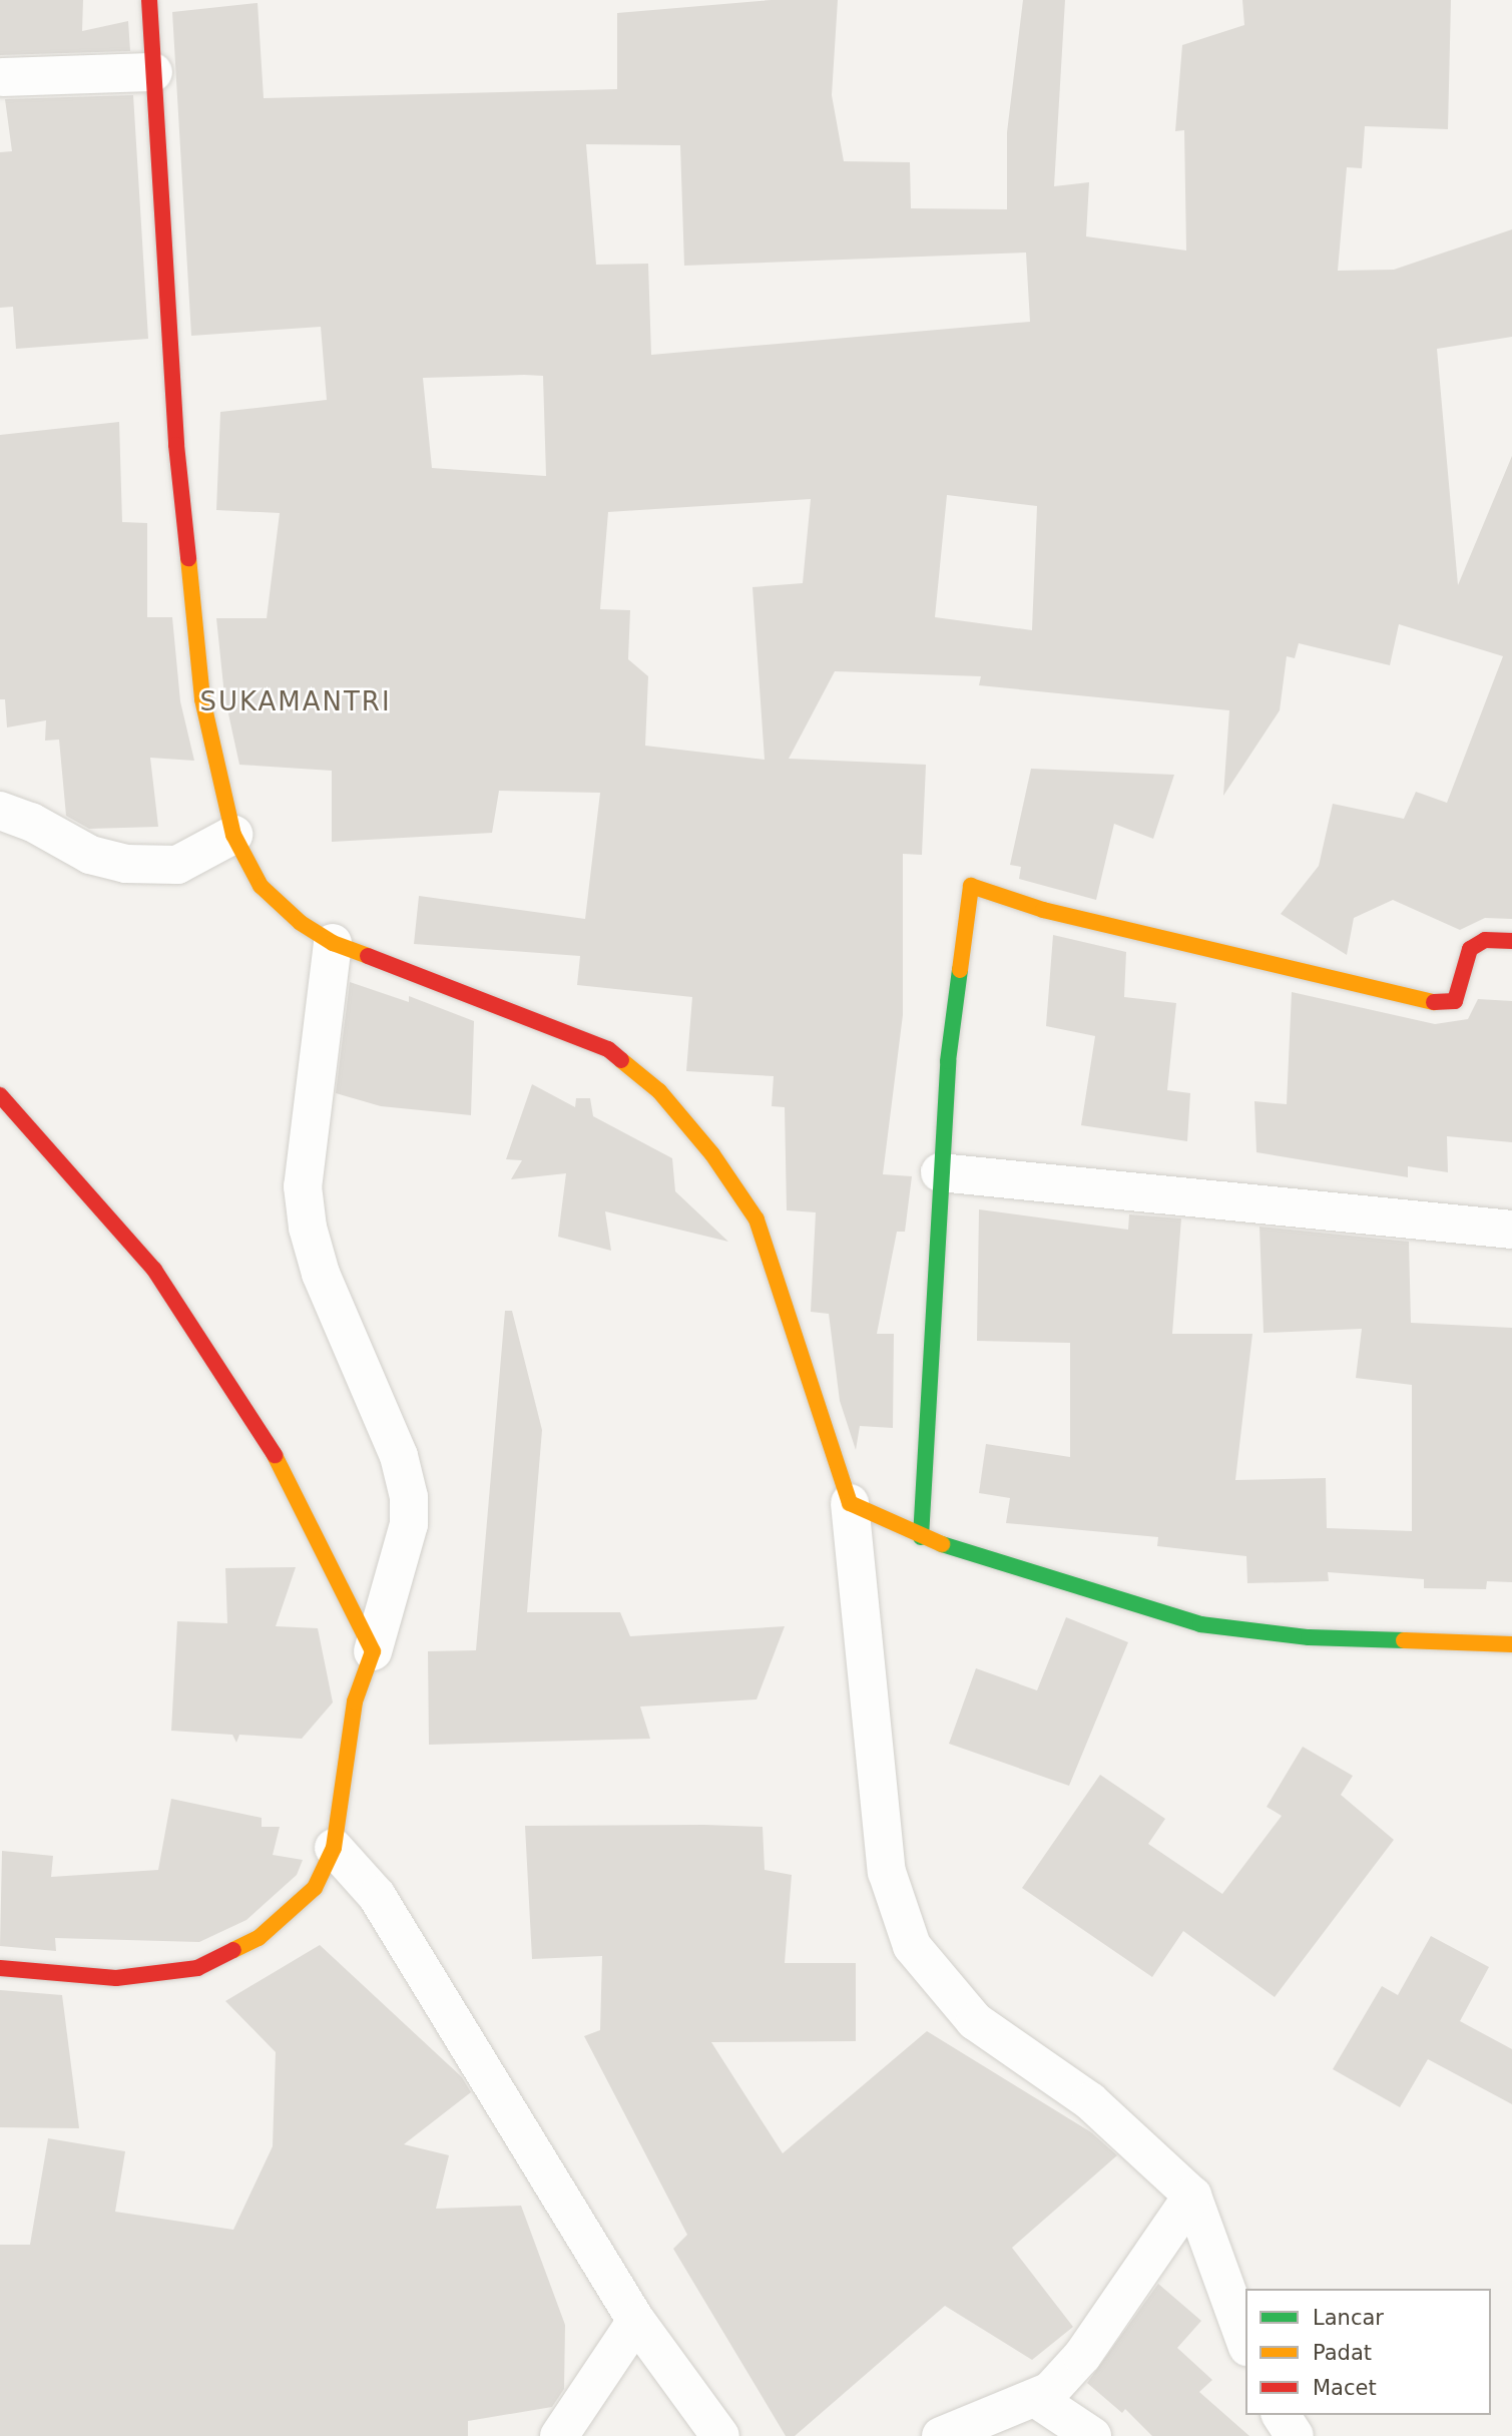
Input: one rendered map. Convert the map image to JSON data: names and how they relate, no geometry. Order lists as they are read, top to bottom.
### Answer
{
  "districts": ["SUKAMANTRI"],
  "legend": ["Lancar", "Padat", "Macet"]
}
